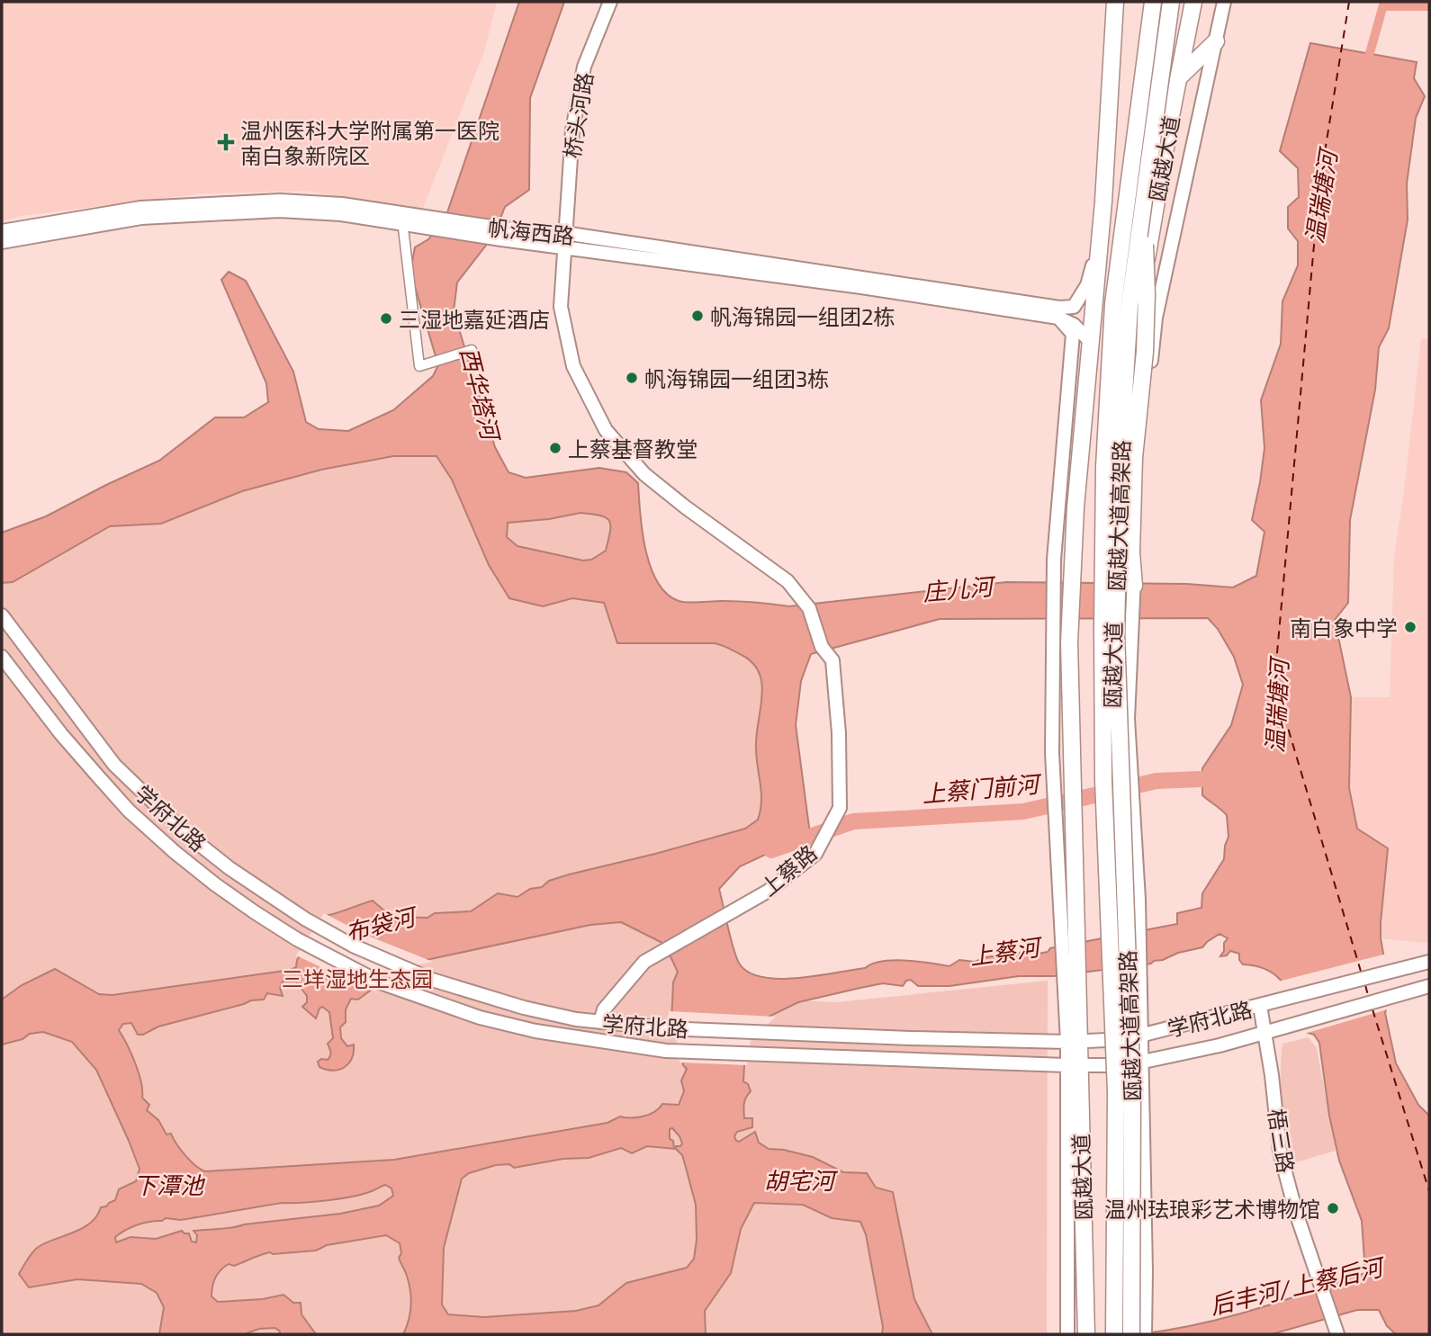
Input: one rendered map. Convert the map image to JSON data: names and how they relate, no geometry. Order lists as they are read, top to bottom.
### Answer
{
  "streets": {
    "highway": ["瓯越大道", "瓯越大道高架路"],
    "main road": [
      "桥头河路",
      "帆海西路",
      "学府北路",
      "上蔡路",
      "梧三路"
    ]
  },
  "crossings": [
    ["桥头河路", "帆海西路"],
    ["瓯越大道", "瓯越大道高架路"],
    ["瓯越大道", "学府北路"],
    ["帆海西路", "上蔡路"],
    ["学府北路", "上蔡路"],
    ["学府北路", "梧三路"]
  ],
  "water": [
    "温瑞塘河",
    "西华塔河",
    "庄儿河",
    "上蔡门前河",
    "布袋河",
    "上蔡河",
    "胡宅河",
    "下潭池",
    "后丰河/上蔡后河"
  ],
  "parks": ["三垟湿地生态园"],
  "places": {
    "health": ["温州医科大学附属第一医院 南白象新院区"],
    "other": [
      "帆海锦园一组团2栋",
      "三湿地嘉延酒店",
      "帆海锦园一组团3栋",
      "上蔡基督教堂",
      "南白象中学",
      "温州珐琅彩艺术博物馆"
    ]
  }
}
